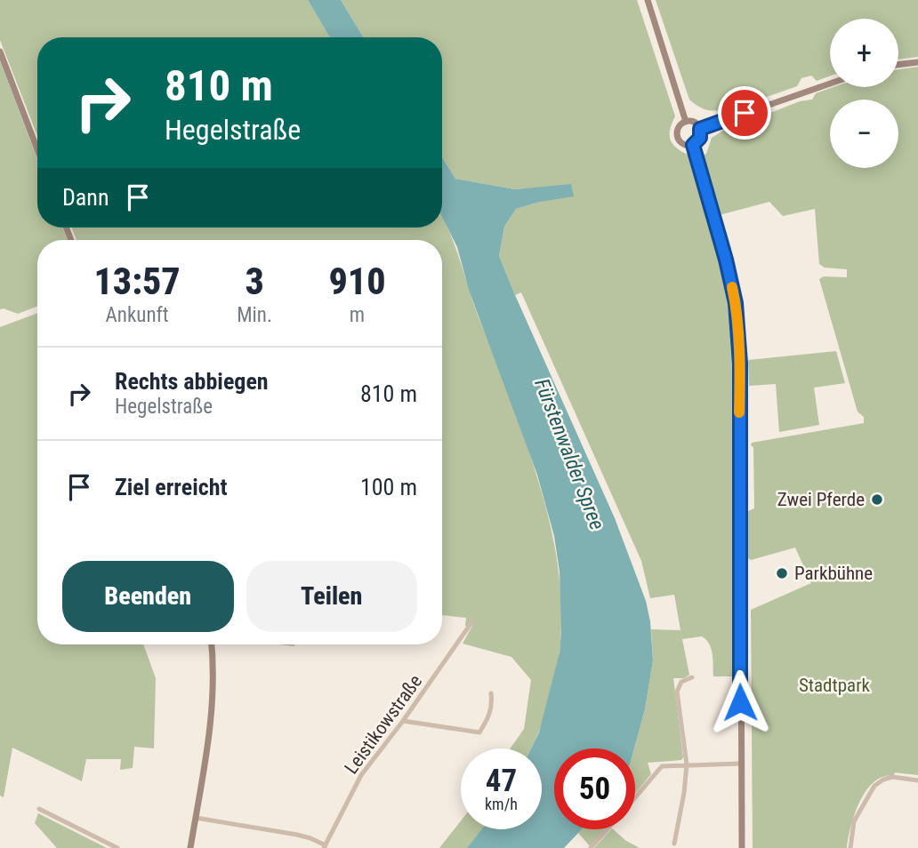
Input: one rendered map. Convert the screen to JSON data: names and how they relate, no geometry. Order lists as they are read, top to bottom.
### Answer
{
  "streets": {
    "street": ["Leistikowstraße"]
  },
  "water": ["Fürstenwalder Spree"],
  "parks": ["Stadtpark"],
  "places": ["Zwei Pferde", "Parkbühne"],
  "page": {
    "map_buttons": ["+", "−"],
    "turn": ["810 m", "Hegelstraße"],
    "then": "Dann",
    "eta": [
      "13:57",
      "Ankunft",
      "3",
      "Min.",
      "910",
      "m"
    ],
    "list": [
      {
        "name": "Rechts abbiegen",
        "note": "Hegelstraße",
        "value": "810 m"
      },
      {
        "name": "Ziel erreicht",
        "value": "100 m"
      }
    ],
    "buttons": ["Beenden", "Teilen"],
    "speed": "47 km/h",
    "limit": "50"
  }
}
